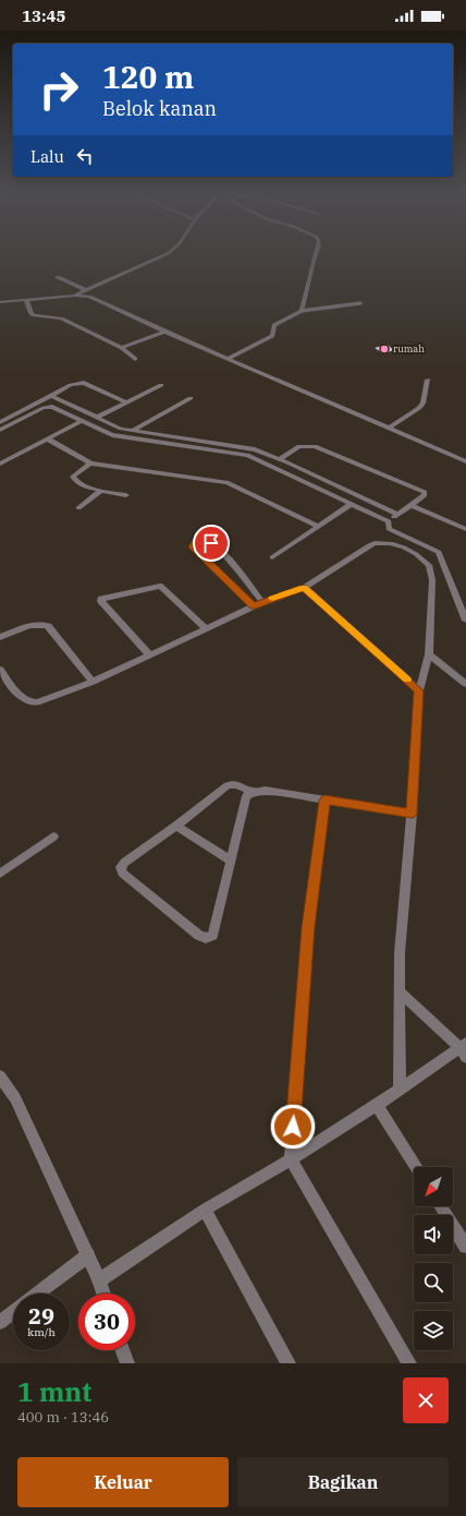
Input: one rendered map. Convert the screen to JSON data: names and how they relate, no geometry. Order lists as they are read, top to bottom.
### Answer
{
  "places": ["rumah"],
  "north": "bottom left",
  "page": {
    "status": "13:45",
    "turn": ["120 m", "Belok kanan"],
    "then": "Lalu",
    "speed": "29 km/h",
    "limit": "30",
    "heading": ["1 mnt", "400 m · 13:46"],
    "buttons": ["Keluar", "Bagikan"]
  }
}
